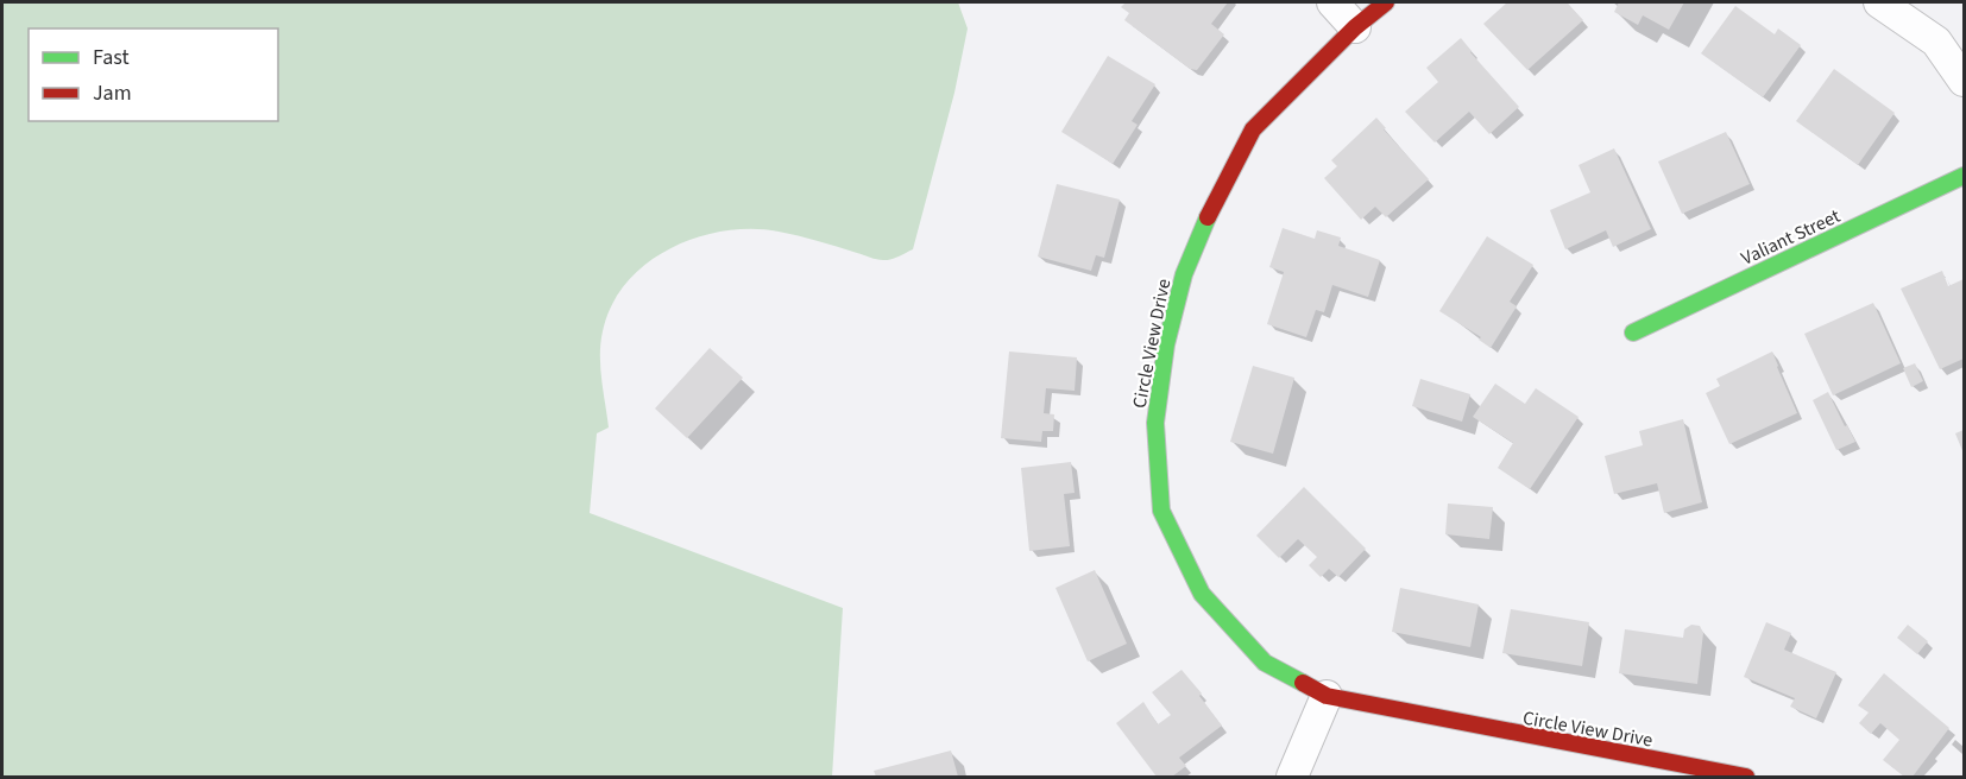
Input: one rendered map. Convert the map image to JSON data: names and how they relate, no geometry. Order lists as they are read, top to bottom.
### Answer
{
  "streets": {
    "street": ["Valiant Street", "Circle View Drive"]
  },
  "legend": ["Fast", "Jam"]
}
